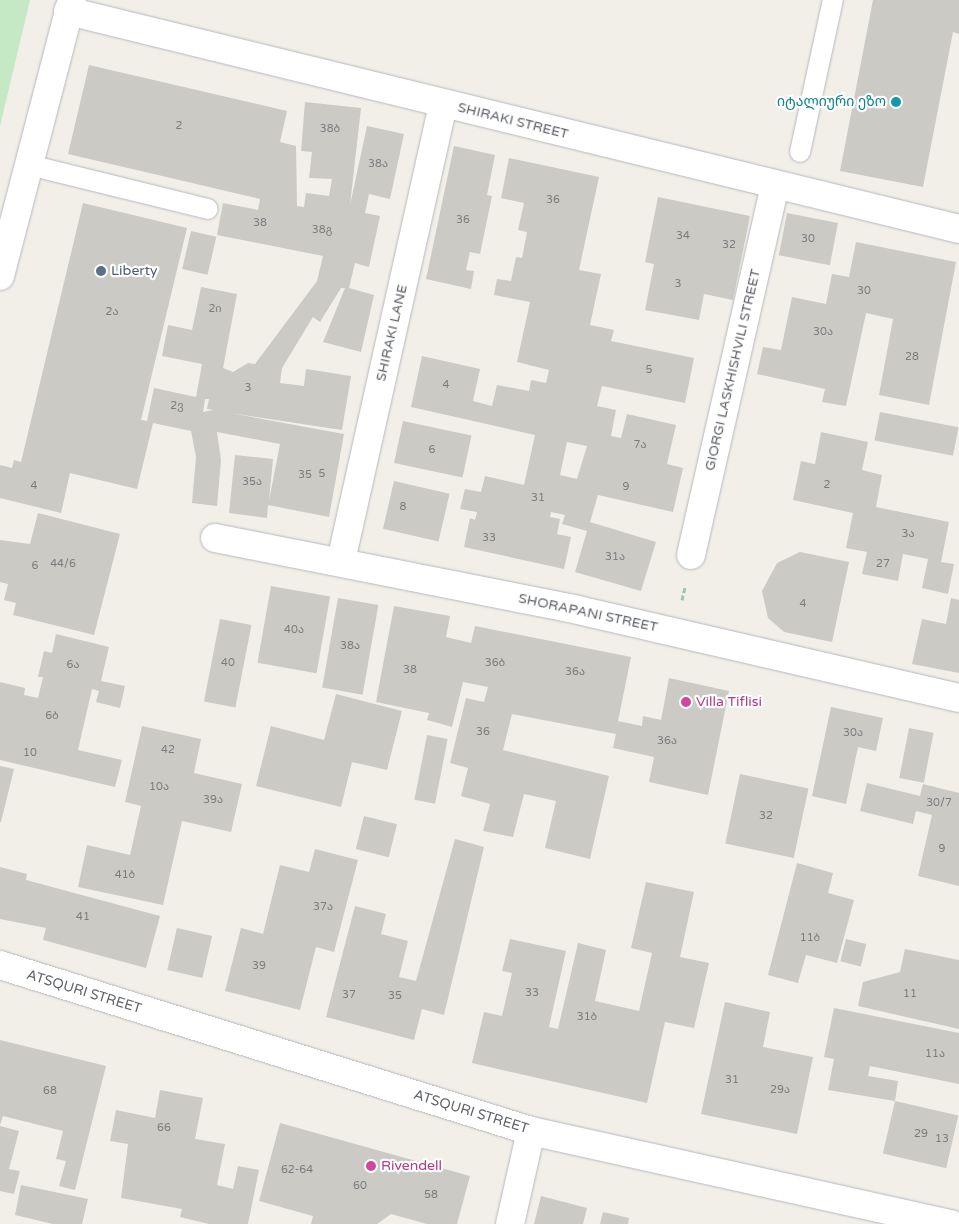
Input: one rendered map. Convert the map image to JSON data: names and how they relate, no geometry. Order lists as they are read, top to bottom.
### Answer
{
  "streets": {
    "street": [
      "SHIRAKI STREET",
      "SHIRAKI LANE",
      "GIORGI LASKHISHVILI STREET",
      "SHORAPANI STREET",
      "ATSQURI STREET"
    ]
  },
  "crossings": [
    ["SHIRAKI STREET", "SHIRAKI LANE"],
    ["SHIRAKI STREET", "GIORGI LASKHISHVILI STREET"],
    ["SHIRAKI LANE", "SHORAPANI STREET"]
  ],
  "places": [
    "იტალიური ეზო",
    "Liberty",
    "Villa Tiflisi",
    "Rivendell"
  ],
  "house_numbers": [
    "2",
    "38ბ",
    "38ა",
    "36",
    "36",
    "38",
    "38გ",
    "34",
    "30",
    "32",
    "3",
    "30",
    "2ი",
    "2ა",
    "30ა",
    "28",
    "5",
    "4",
    "3",
    "2ვ",
    "7ა",
    "6",
    "5",
    "35",
    "35ა",
    "2",
    "4",
    "9",
    "31",
    "8",
    "3ა",
    "33",
    "31ა",
    "44/6",
    "27",
    "6",
    "4",
    "40ა",
    "38ა",
    "40",
    "36ბ",
    "6ა",
    "38",
    "36ა",
    "6ბ",
    "36",
    "30ა",
    "36ა",
    "42",
    "10",
    "10ა",
    "39ა",
    "30/7",
    "32",
    "9",
    "41ბ",
    "37ა",
    "41",
    "11ბ",
    "39",
    "33",
    "11",
    "37",
    "35",
    "31ბ",
    "11ა",
    "31",
    "29ა",
    "68",
    "66",
    "29",
    "13",
    "62-64",
    "60",
    "58"
  ]
}
